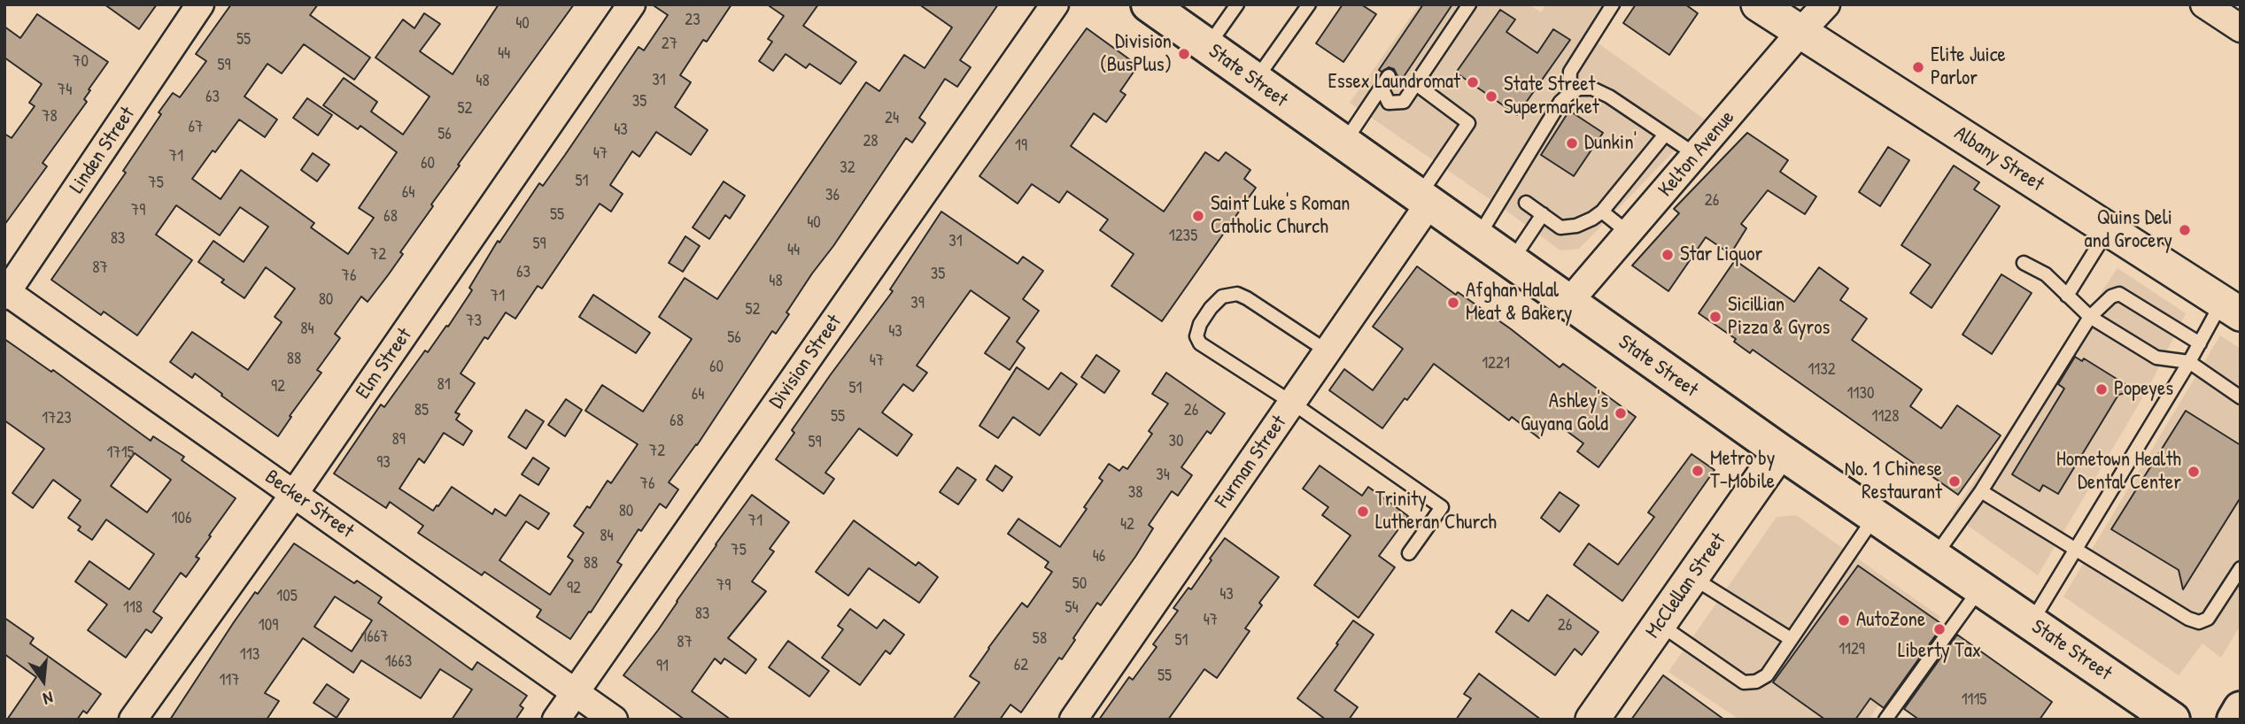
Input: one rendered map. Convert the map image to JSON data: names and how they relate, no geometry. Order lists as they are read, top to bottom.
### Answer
{
  "streets": {
    "main road": ["State Street"],
    "street": [
      "Linden Street",
      "Kelton Avenue",
      "Albany Street",
      "Division Street",
      "Elm Street",
      "Furman Street",
      "Becker Street",
      "McClellan Street"
    ]
  },
  "crossings": [
    ["State Street", "Kelton Avenue"],
    ["State Street", "Furman Street"],
    ["State Street", "McClellan Street"],
    ["Linden Street", "Becker Street"],
    ["Kelton Avenue", "Albany Street"],
    ["Division Street", "Becker Street"],
    ["Elm Street", "Becker Street"]
  ],
  "places": [
    "Division (BusPlus)",
    "Elite Juice Parlor",
    "Essex Laundromat",
    "State Street Supermarket",
    "Dunkin'",
    "Saint Luke's Roman Catholic Church",
    "Quins Deli and Grocery",
    "Star Liquor",
    "Afghan Halal Meat & Bakery",
    "Sicillian Pizza & Gyros",
    "Popeyes",
    "Ashley's Guyana Gold",
    "Metro by T-Mobile",
    "Hometown Health Dental Center",
    "No. 1 Chinese Restaurant",
    "Trinity Lutheran Church",
    "AutoZone",
    "Liberty Tax"
  ],
  "house_numbers": [
    "23",
    "40",
    "55",
    "27",
    "44",
    "70",
    "59",
    "31",
    "48",
    "74",
    "63",
    "35",
    "52",
    "78",
    "24",
    "67",
    "43",
    "56",
    "28",
    "19",
    "47",
    "71",
    "60",
    "32",
    "51",
    "75",
    "64",
    "36",
    "26",
    "79",
    "55",
    "68",
    "40",
    "1235",
    "83",
    "31",
    "59",
    "44",
    "72",
    "87",
    "63",
    "35",
    "76",
    "48",
    "71",
    "80",
    "39",
    "52",
    "73",
    "84",
    "43",
    "56",
    "88",
    "47",
    "1221",
    "60",
    "1132",
    "81",
    "92",
    "51",
    "1130",
    "64",
    "85",
    "26",
    "55",
    "1128",
    "1723",
    "68",
    "89",
    "30",
    "59",
    "72",
    "1715",
    "93",
    "34",
    "76",
    "38",
    "80",
    "106",
    "71",
    "42",
    "84",
    "75",
    "46",
    "88",
    "50",
    "79",
    "92",
    "43",
    "105",
    "118",
    "54",
    "83",
    "47",
    "109",
    "26",
    "1667",
    "58",
    "51",
    "87",
    "1129",
    "113",
    "1663",
    "62",
    "91",
    "55",
    "117",
    "1115"
  ],
  "north": "bottom"
}
